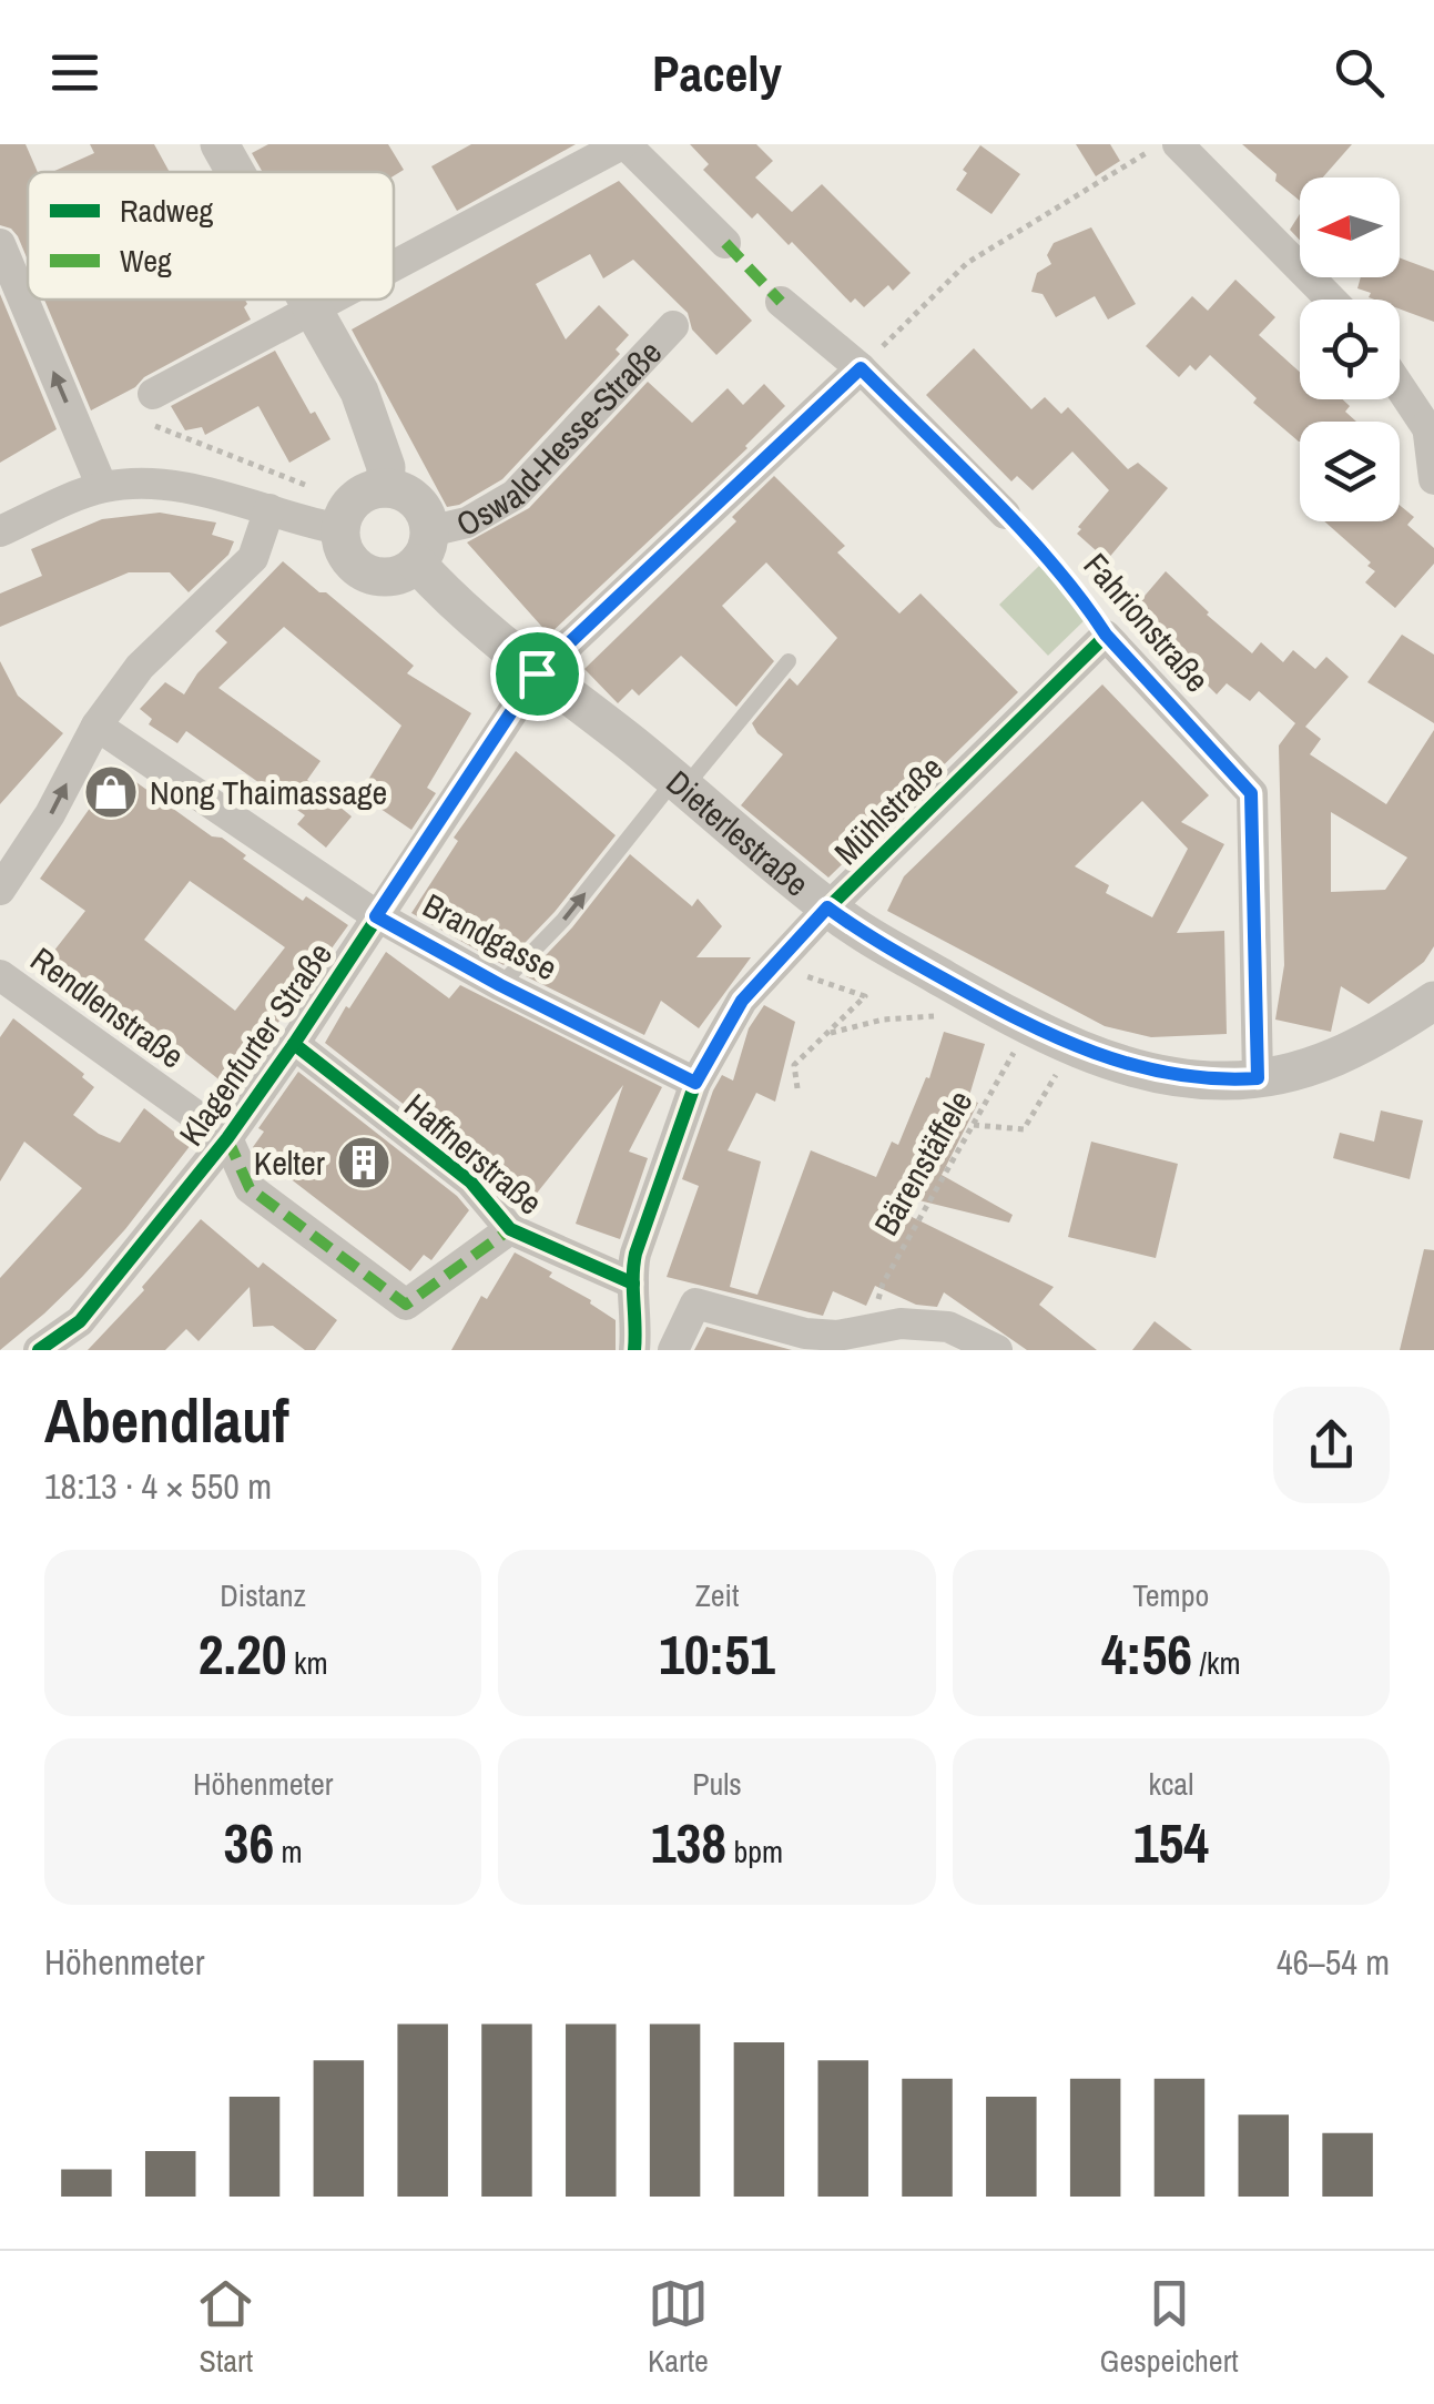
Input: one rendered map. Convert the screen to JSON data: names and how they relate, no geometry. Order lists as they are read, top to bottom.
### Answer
{
  "streets": {
    "street": [
      "Oswald-Hesse-Straße",
      "Fahrionstraße",
      "Mühlstraße",
      "Dieterlestraße",
      "Brandgasse",
      "Rendlenstraße",
      "Klagenfurter Straße",
      "Haffnerstraße"
    ],
    "path": ["Bärenstäffele"]
  },
  "crossings": [
    ["Oswald-Hesse-Straße", "Dieterlestraße"],
    ["Oswald-Hesse-Straße", "Klagenfurter Straße"],
    ["Fahrionstraße", "Mühlstraße"],
    ["Fahrionstraße", "Dieterlestraße"],
    ["Mühlstraße", "Dieterlestraße"],
    ["Mühlstraße", "Brandgasse"],
    ["Mühlstraße", "Haffnerstraße"],
    ["Dieterlestraße", "Klagenfurter Straße"],
    ["Dieterlestraße", "Bärenstäffele"],
    ["Brandgasse", "Klagenfurter Straße"],
    ["Rendlenstraße", "Klagenfurter Straße"],
    ["Klagenfurter Straße", "Haffnerstraße"]
  ],
  "places": {
    "shop": ["Nong Thaimassage"],
    "building": ["Kelter"]
  },
  "legend": ["Radweg", "Weg"],
  "north": "left",
  "page": {
    "header": "Pacely",
    "heading": ["Abendlauf", "18:13 · 4 × 550 m"],
    "stats": [
      ["Distanz", "2.20 km"],
      ["Zeit", "10:51"],
      ["Tempo", "4:56 /km"],
      ["Höhenmeter", "36 m"],
      ["Puls", "138 bpm"],
      ["kcal", "154"]
    ],
    "chart": ["Höhenmeter", "46–54 m"],
    "tabs": ["Start", "Karte", "Gespeichert"]
  }
}
